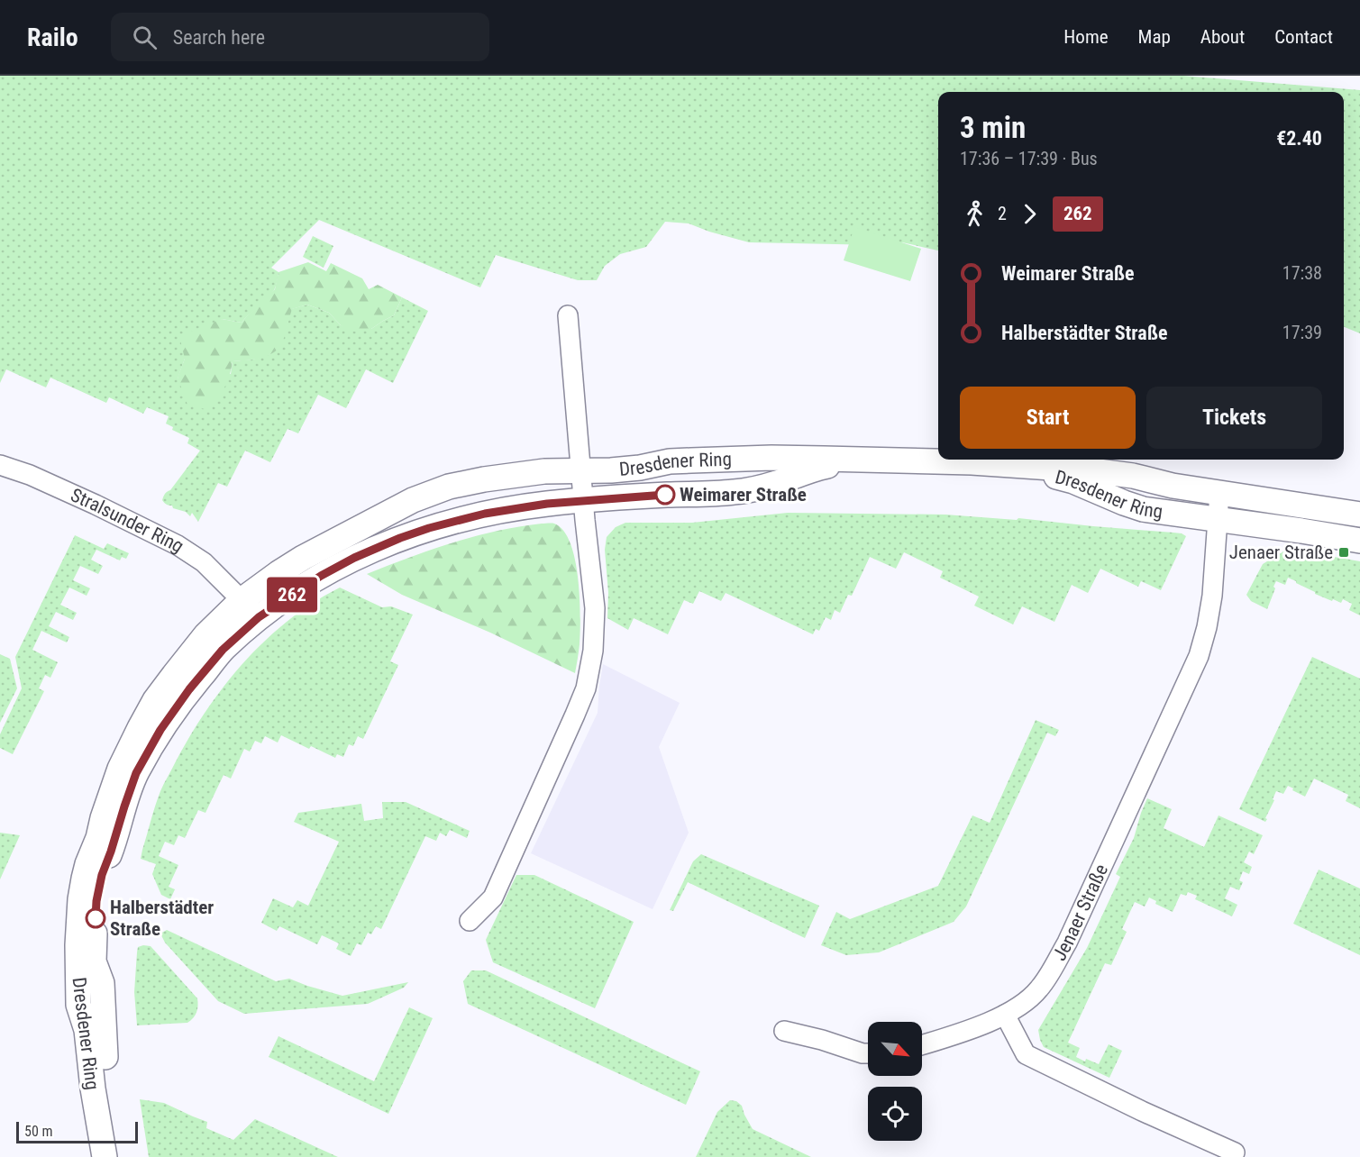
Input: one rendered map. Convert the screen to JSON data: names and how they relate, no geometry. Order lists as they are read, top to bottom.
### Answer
{
  "streets": {
    "street": ["Dresdener Ring", "Stralsunder Ring", "Jenaer Straße"]
  },
  "crossings": [
    ["Dresdener Ring", "Stralsunder Ring"],
    ["Dresdener Ring", "Jenaer Straße"]
  ],
  "places": {
    "other": ["Weimarer Straße", "Halberstädter Straße"],
    "transit": ["Jenaer Straße"]
  },
  "lines": ["bus line 262"],
  "scale_bar": "50 m",
  "north": "bottom right",
  "page": {
    "header": "Railo",
    "search": "Search here",
    "nav": [
      "Home",
      "Map",
      "About",
      "Contact"
    ],
    "on_map": "262",
    "heading": ["3 min", "17:36 – 17:39 · Bus", "€2.40"],
    "legs": ["2", "262"],
    "list": [
      {
        "name": "Weimarer Straße",
        "value": "17:38"
      },
      {
        "name": "Halberstädter Straße",
        "value": "17:39"
      }
    ],
    "buttons": ["Start", "Tickets"],
    "scale": "50 m"
  }
}
